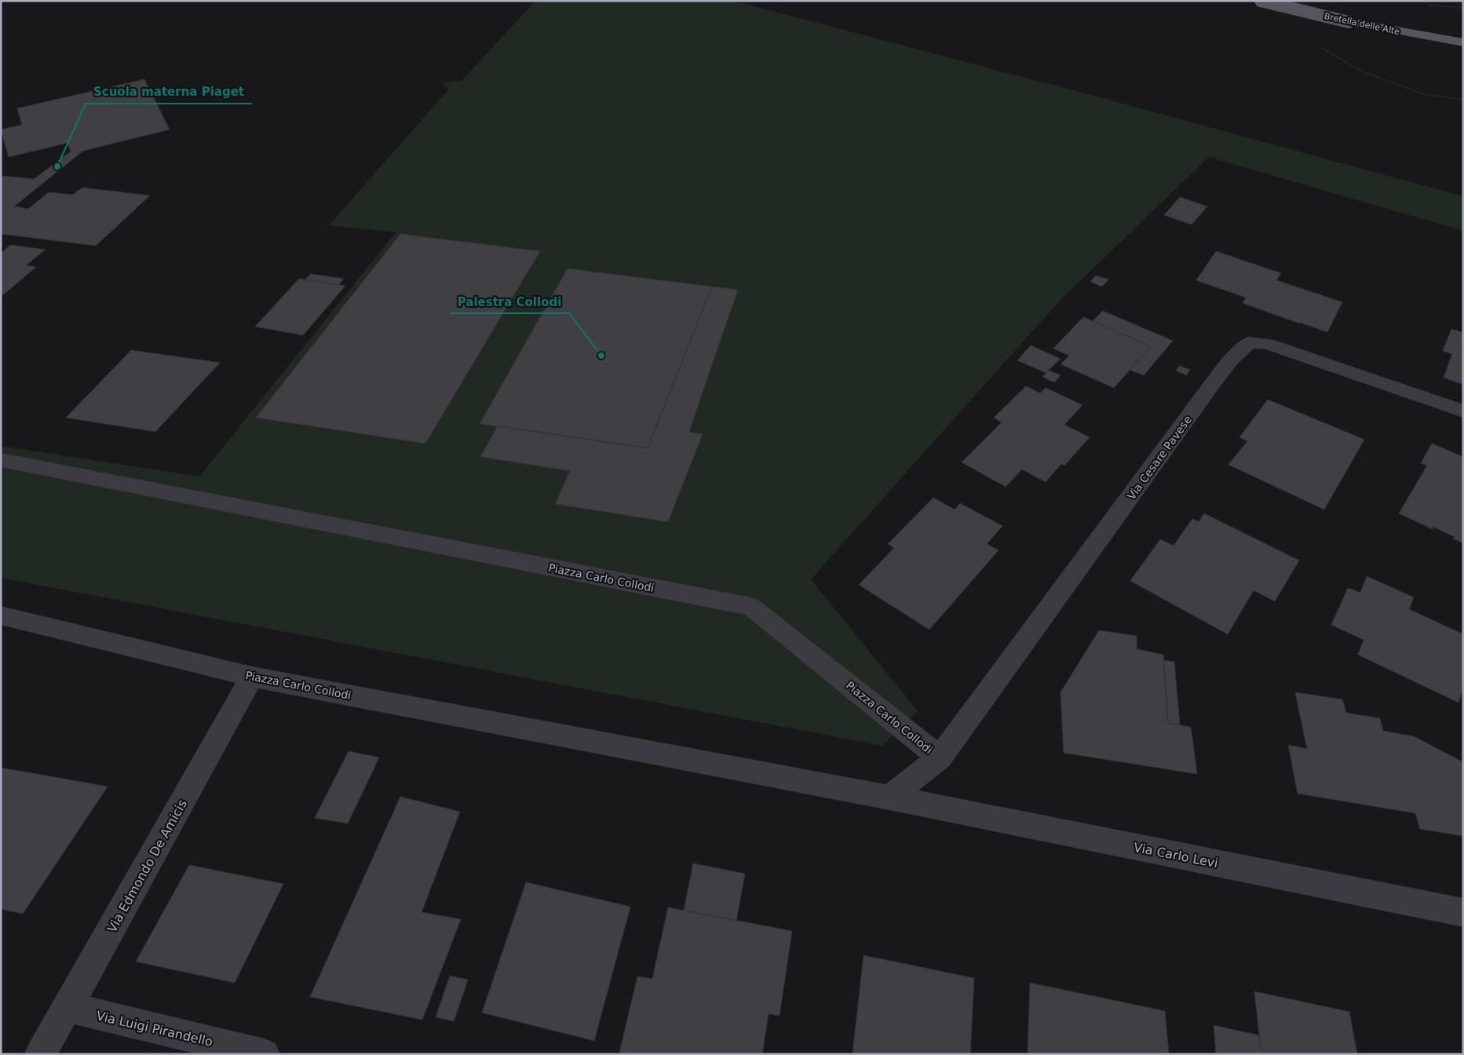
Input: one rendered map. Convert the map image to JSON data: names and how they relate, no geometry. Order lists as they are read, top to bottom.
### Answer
{
  "streets": {
    "main road": ["Bretella delle Alte"],
    "street": [
      "Via Cesare Pavese",
      "Piazza Carlo Collodi",
      "Via Carlo Levi",
      "Via Edmondo De Amicis",
      "Via Luigi Pirandello"
    ]
  },
  "crossings": [
    ["Via Cesare Pavese", "Piazza Carlo Collodi"],
    ["Piazza Carlo Collodi", "Via Carlo Levi"],
    ["Piazza Carlo Collodi", "Via Edmondo De Amicis"],
    ["Via Edmondo De Amicis", "Via Luigi Pirandello"]
  ],
  "places": ["Scuola materna Piaget", "Palestra Collodi"]
}
